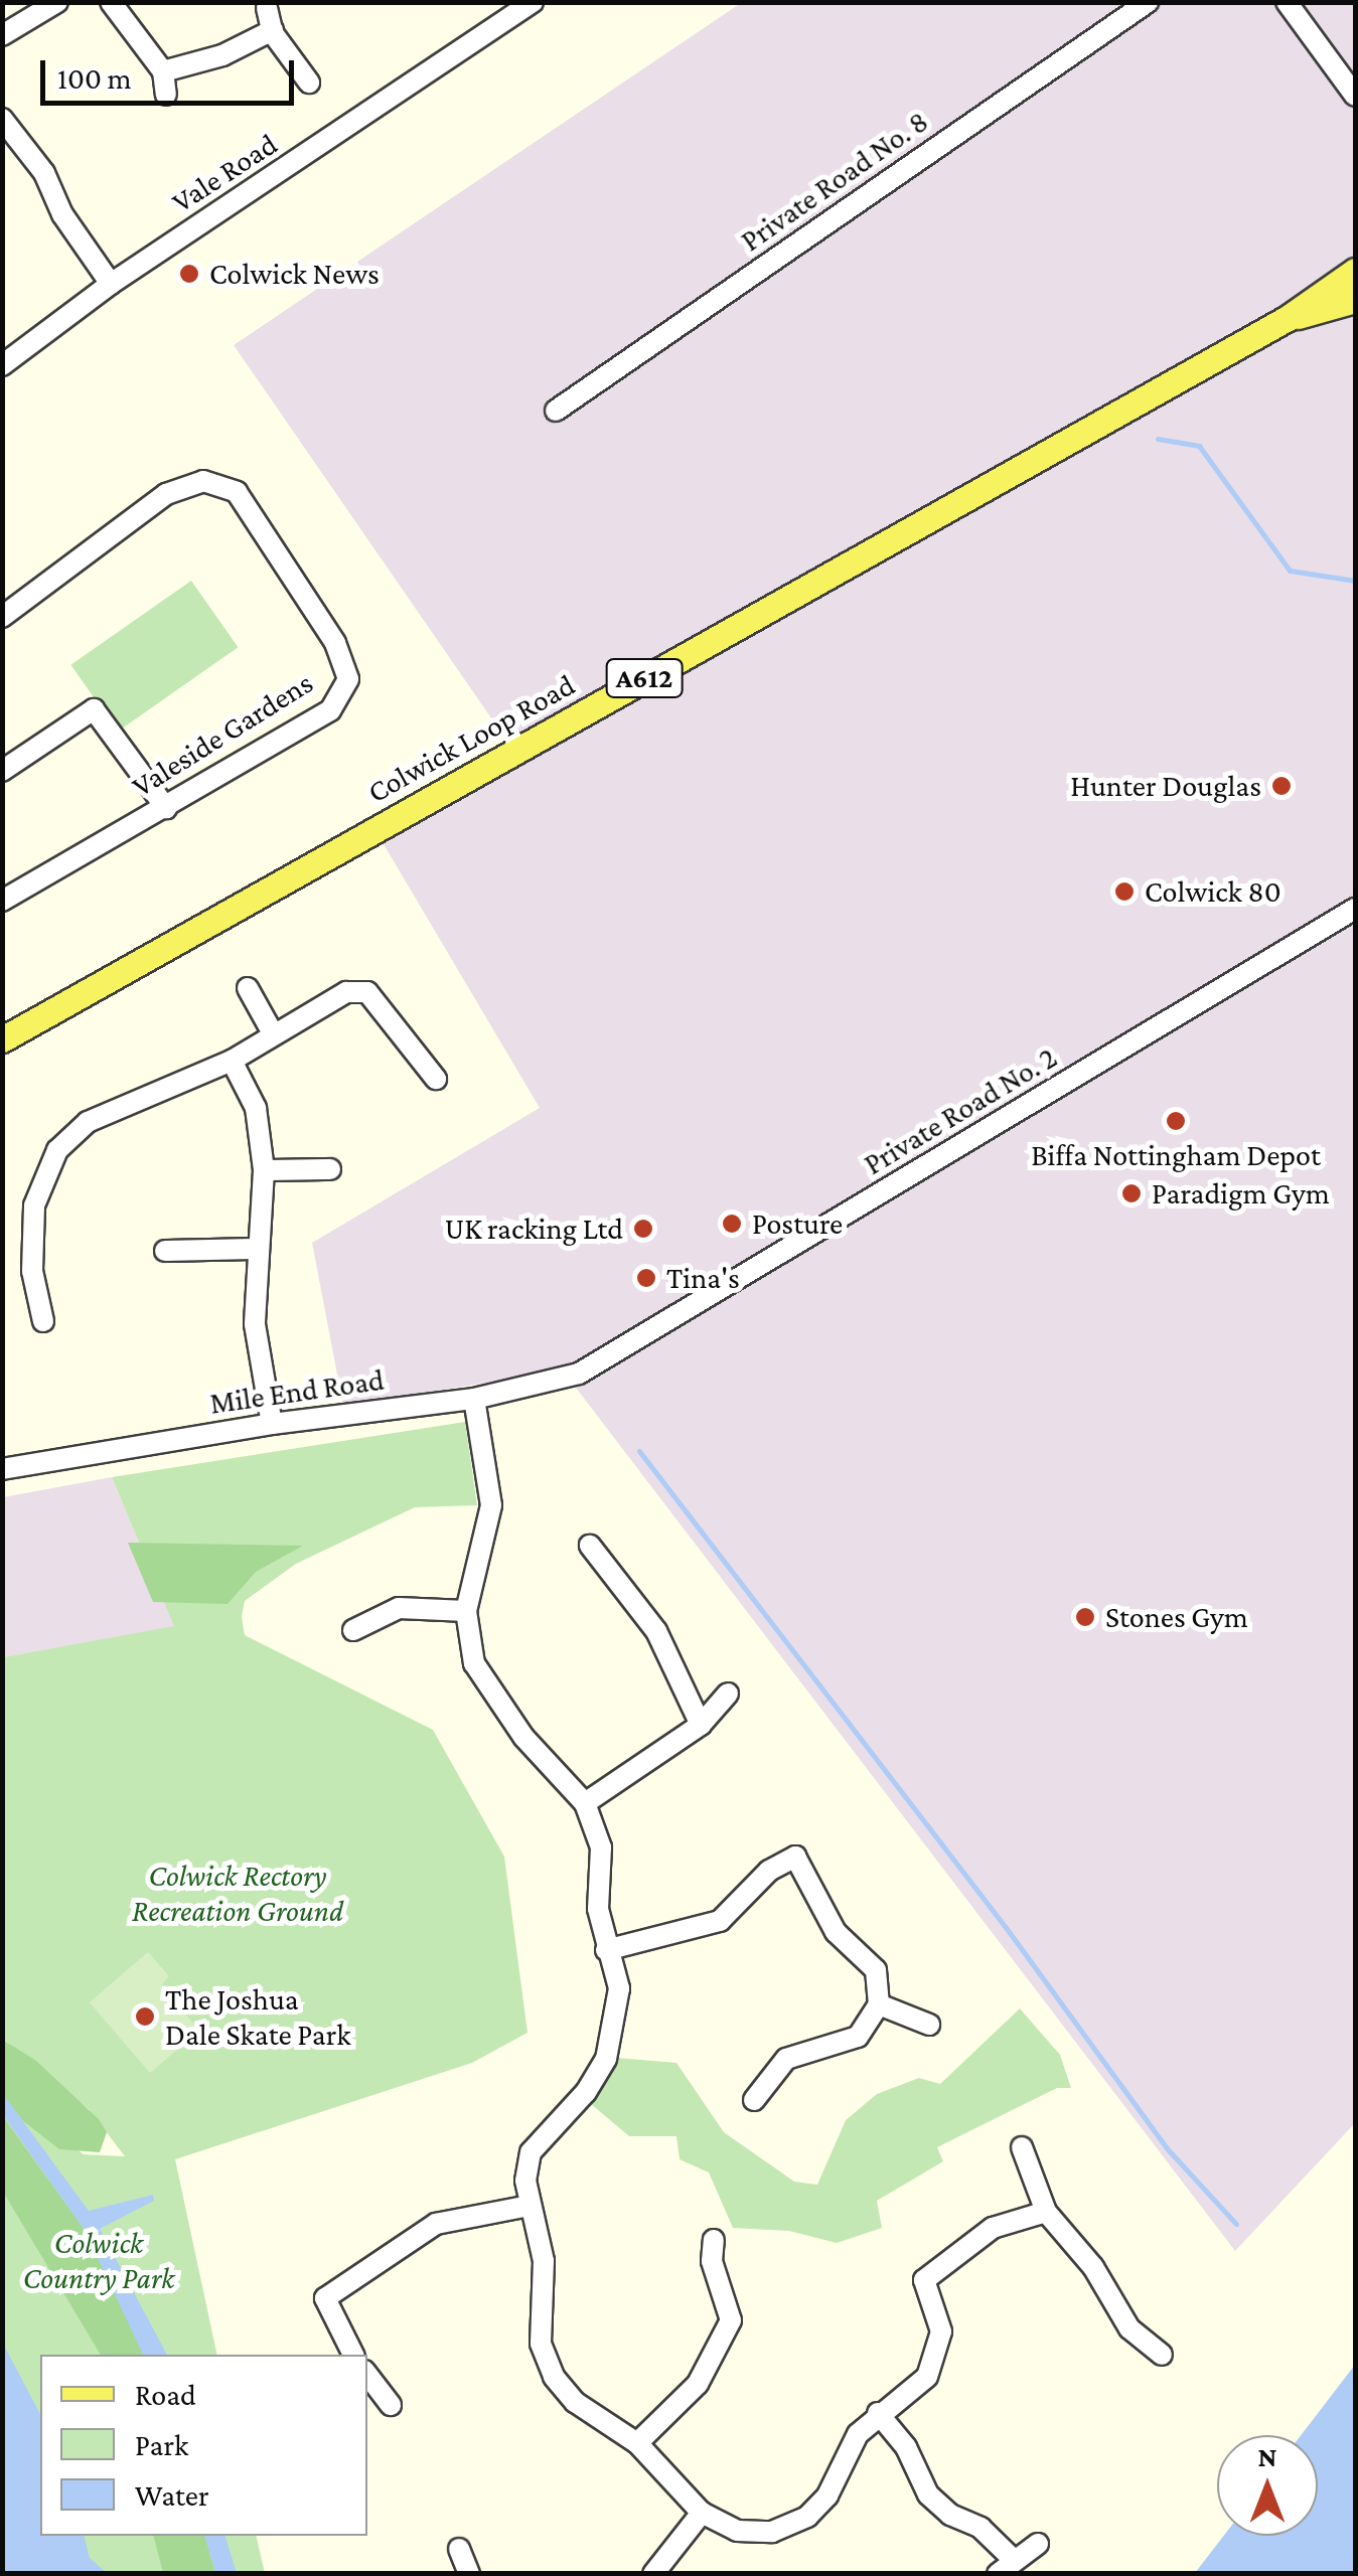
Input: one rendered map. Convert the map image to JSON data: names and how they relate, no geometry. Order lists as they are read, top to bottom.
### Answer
{
  "streets": {
    "main road": ["A612", "Colwick Loop Road"],
    "street": [
      "Vale Road",
      "Private Road No. 8",
      "Valeside Gardens",
      "Private Road No. 2",
      "Mile End Road"
    ]
  },
  "crossings": [
    ["Private Road No. 2", "Mile End Road"]
  ],
  "parks": ["Colwick Rectory Recreation Ground", "Colwick Country Park"],
  "places": [
    "Colwick News",
    "Hunter Douglas",
    "Colwick 80",
    "Biffa Nottingham Depot",
    "Paradigm Gym",
    "Posture",
    "UK racking Ltd",
    "Tina's",
    "Stones Gym",
    "The Joshua Dale Skate Park"
  ],
  "legend": ["Road", "Park", "Water"],
  "scale_bar": "100 m",
  "north": "top"
}
